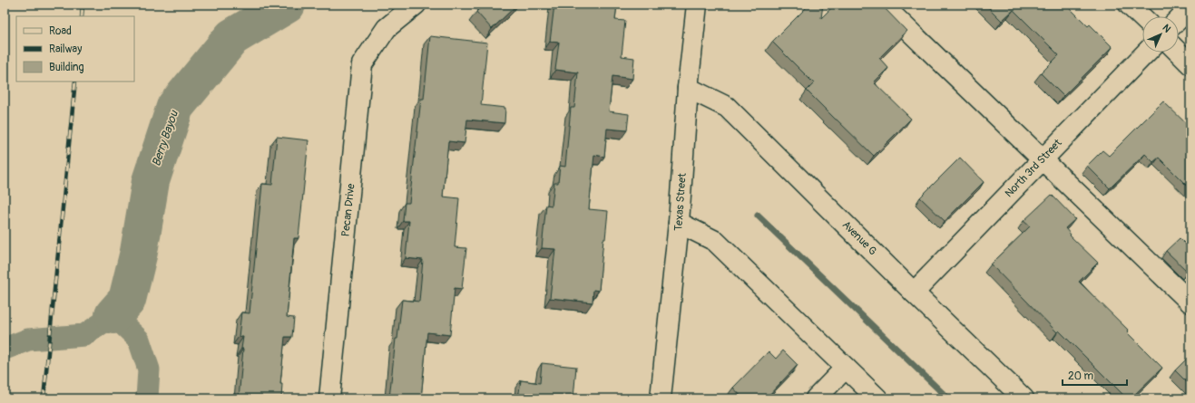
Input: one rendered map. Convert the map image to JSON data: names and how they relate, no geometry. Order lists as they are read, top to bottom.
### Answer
{
  "streets": {
    "street": [
      "North 3rd Street",
      "Texas Street",
      "Pecan Drive",
      "Avenue G"
    ]
  },
  "crossings": [
    ["North 3rd Street", "Avenue G"],
    ["Texas Street", "Avenue G"]
  ],
  "water": ["Berry Bayou"],
  "legend": ["Road", "Railway", "Building"],
  "scale_bar": "20 m",
  "north": "top right"
}
